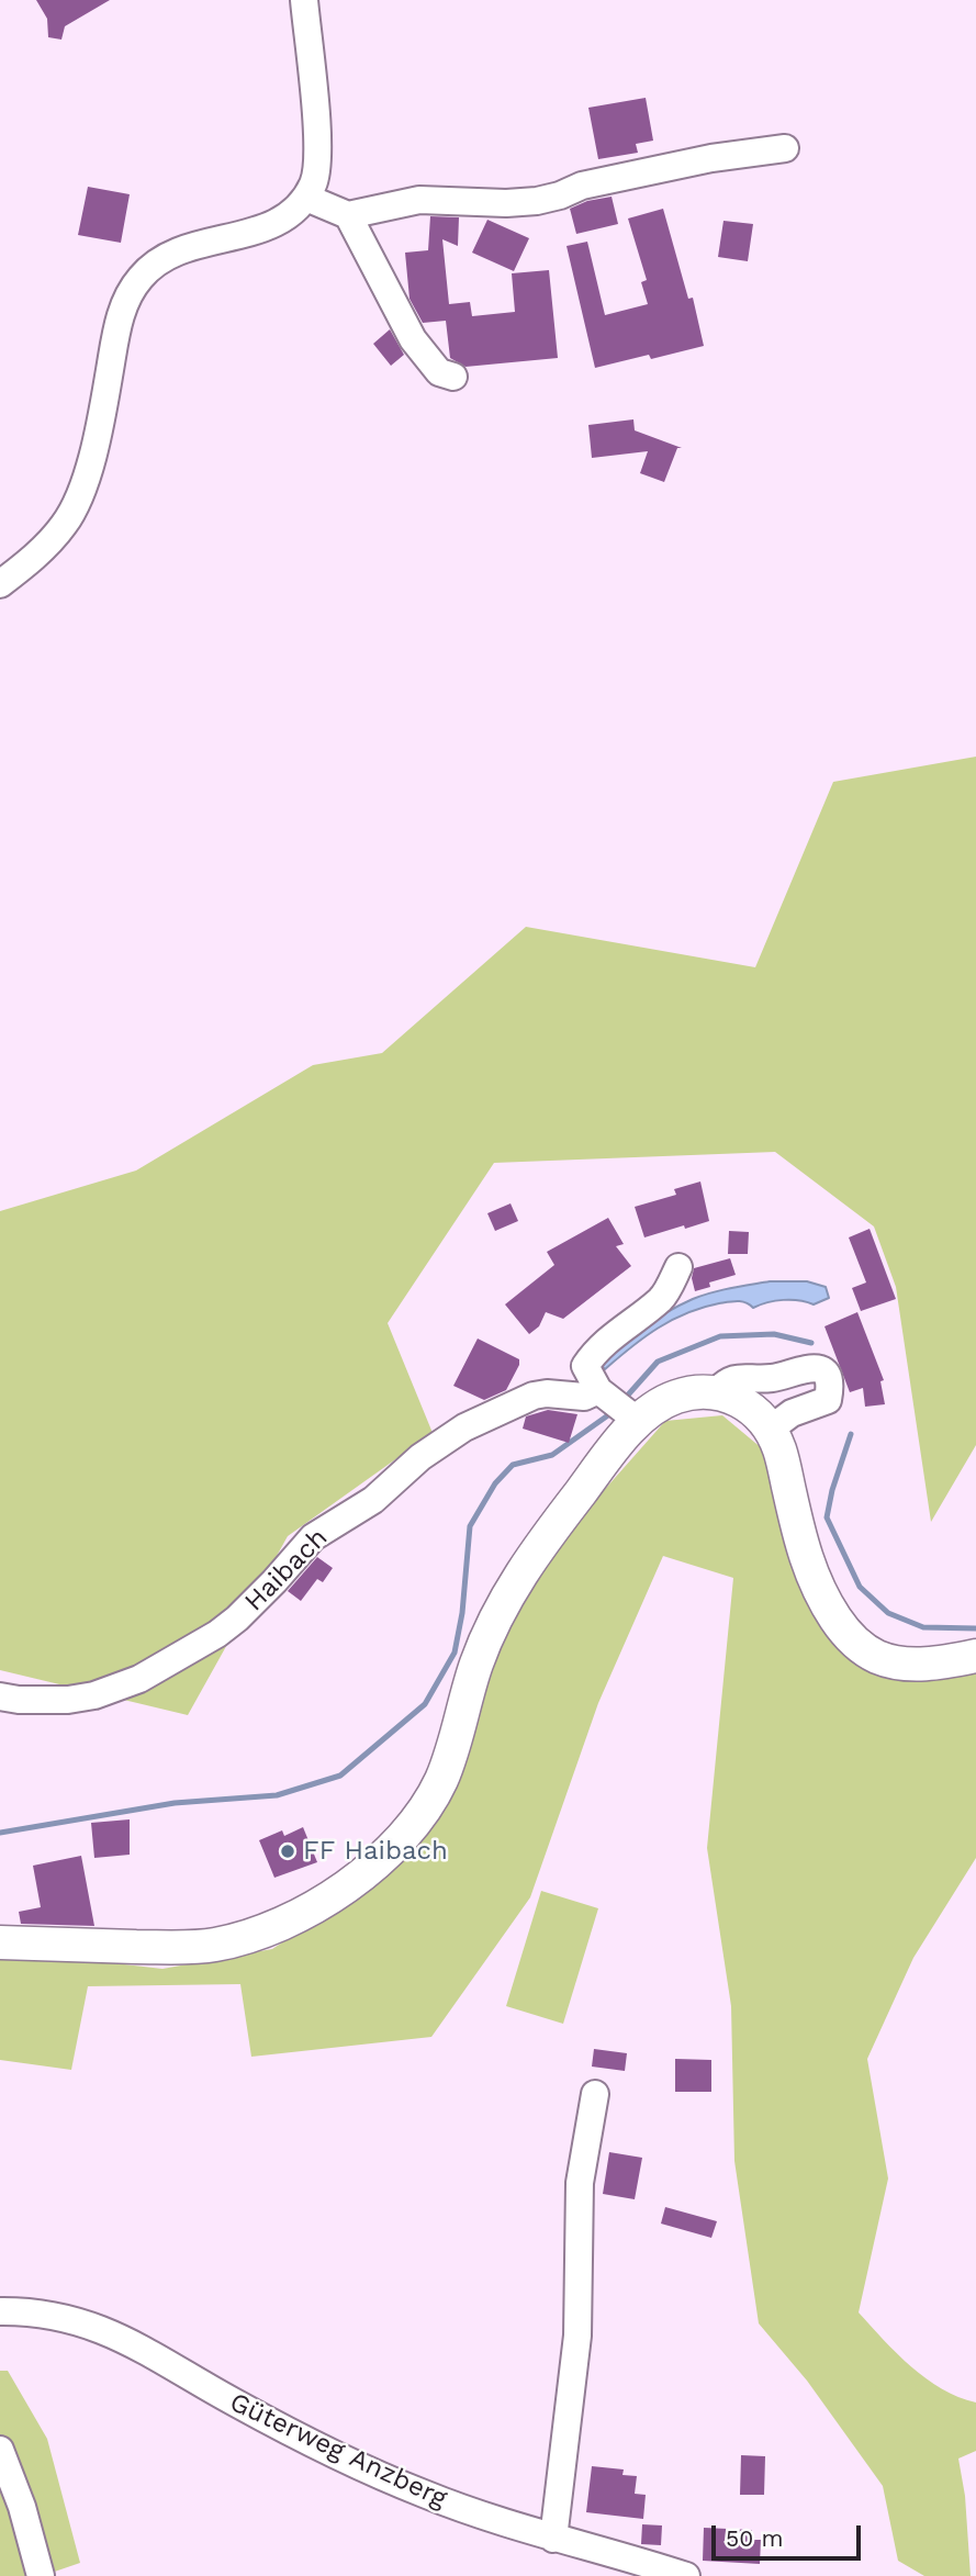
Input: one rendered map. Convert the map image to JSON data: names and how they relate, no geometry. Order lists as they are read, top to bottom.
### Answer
{
  "streets": {
    "street": ["Haibach", "Güterweg Anzberg"]
  },
  "places": ["FF Haibach"],
  "scale_bar": "50 m"
}
